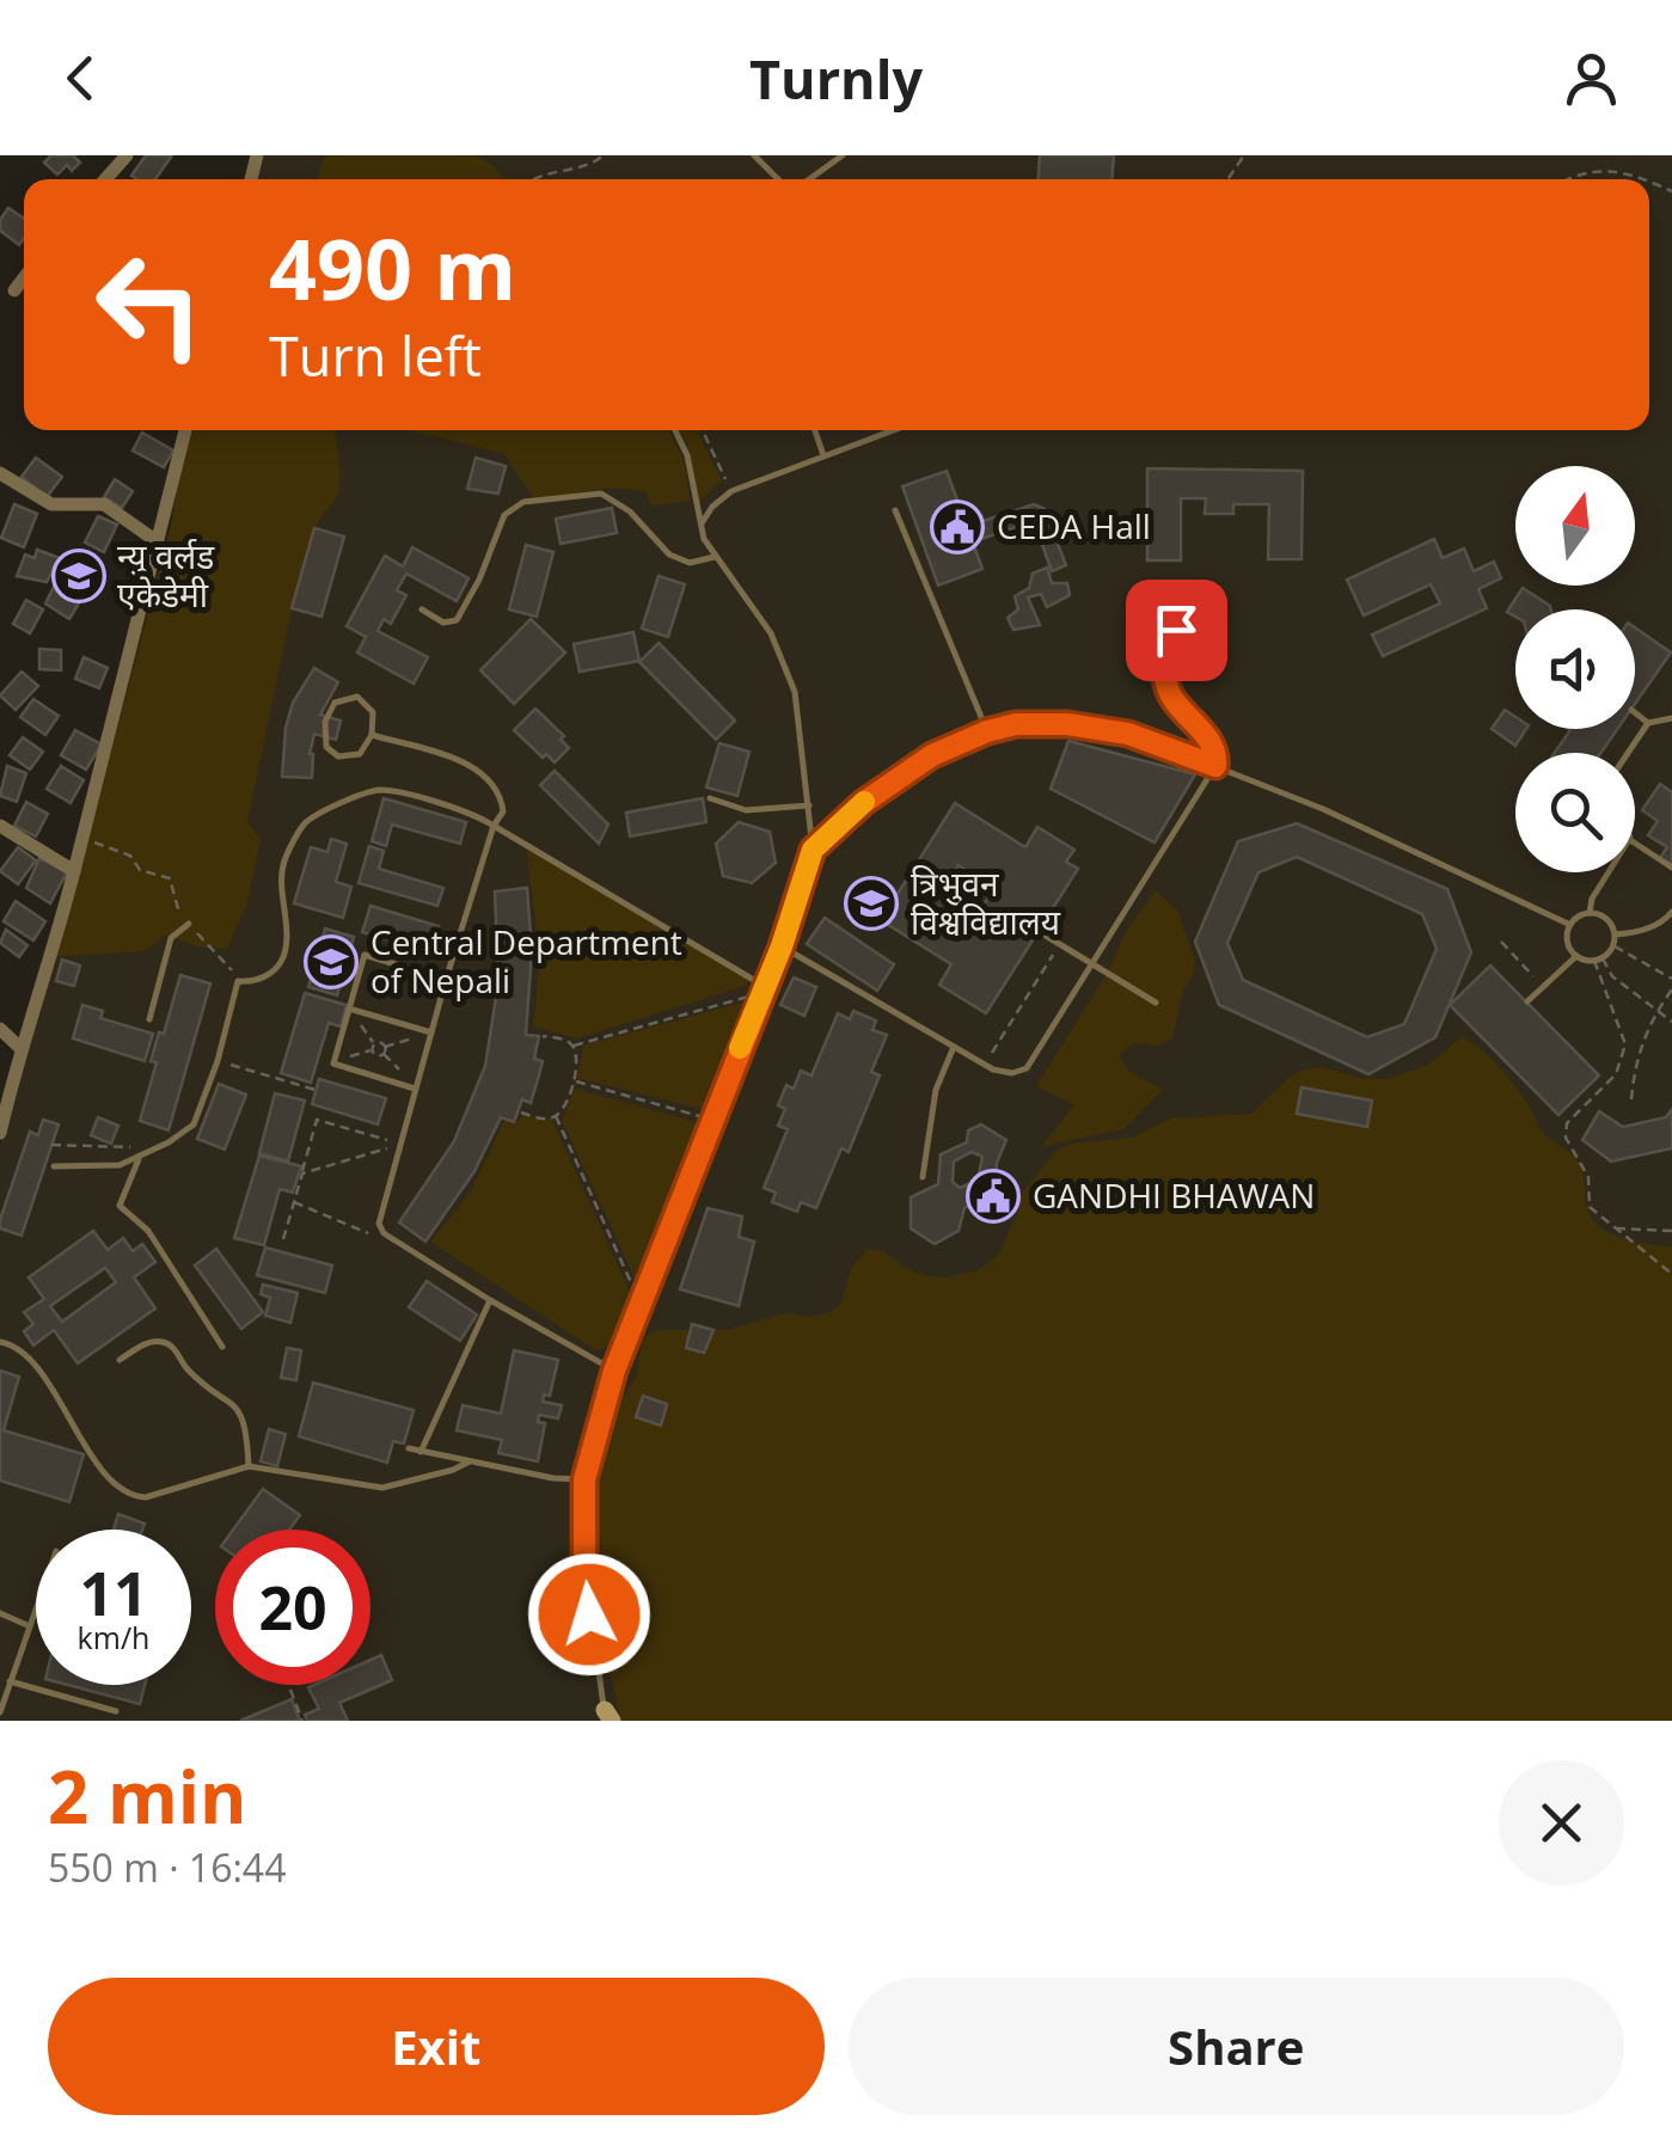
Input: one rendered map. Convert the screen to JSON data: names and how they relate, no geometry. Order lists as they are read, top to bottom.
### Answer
{
  "places": {
    "public building": ["CEDA Hall", "GANDHI BHAWAN"],
    "school or university": ["न्यु वर्लड एकेडेमी", "त्रिभुवन विश्वविद्यालय", "Central Department of Nepali"]
  },
  "north": "top",
  "page": {
    "header": "Turnly",
    "turn": ["490 m", "Turn left"],
    "speed": "11 km/h",
    "limit": "20",
    "heading": ["2 min", "550 m · 16:44"],
    "buttons": ["Exit", "Share"]
  }
}
